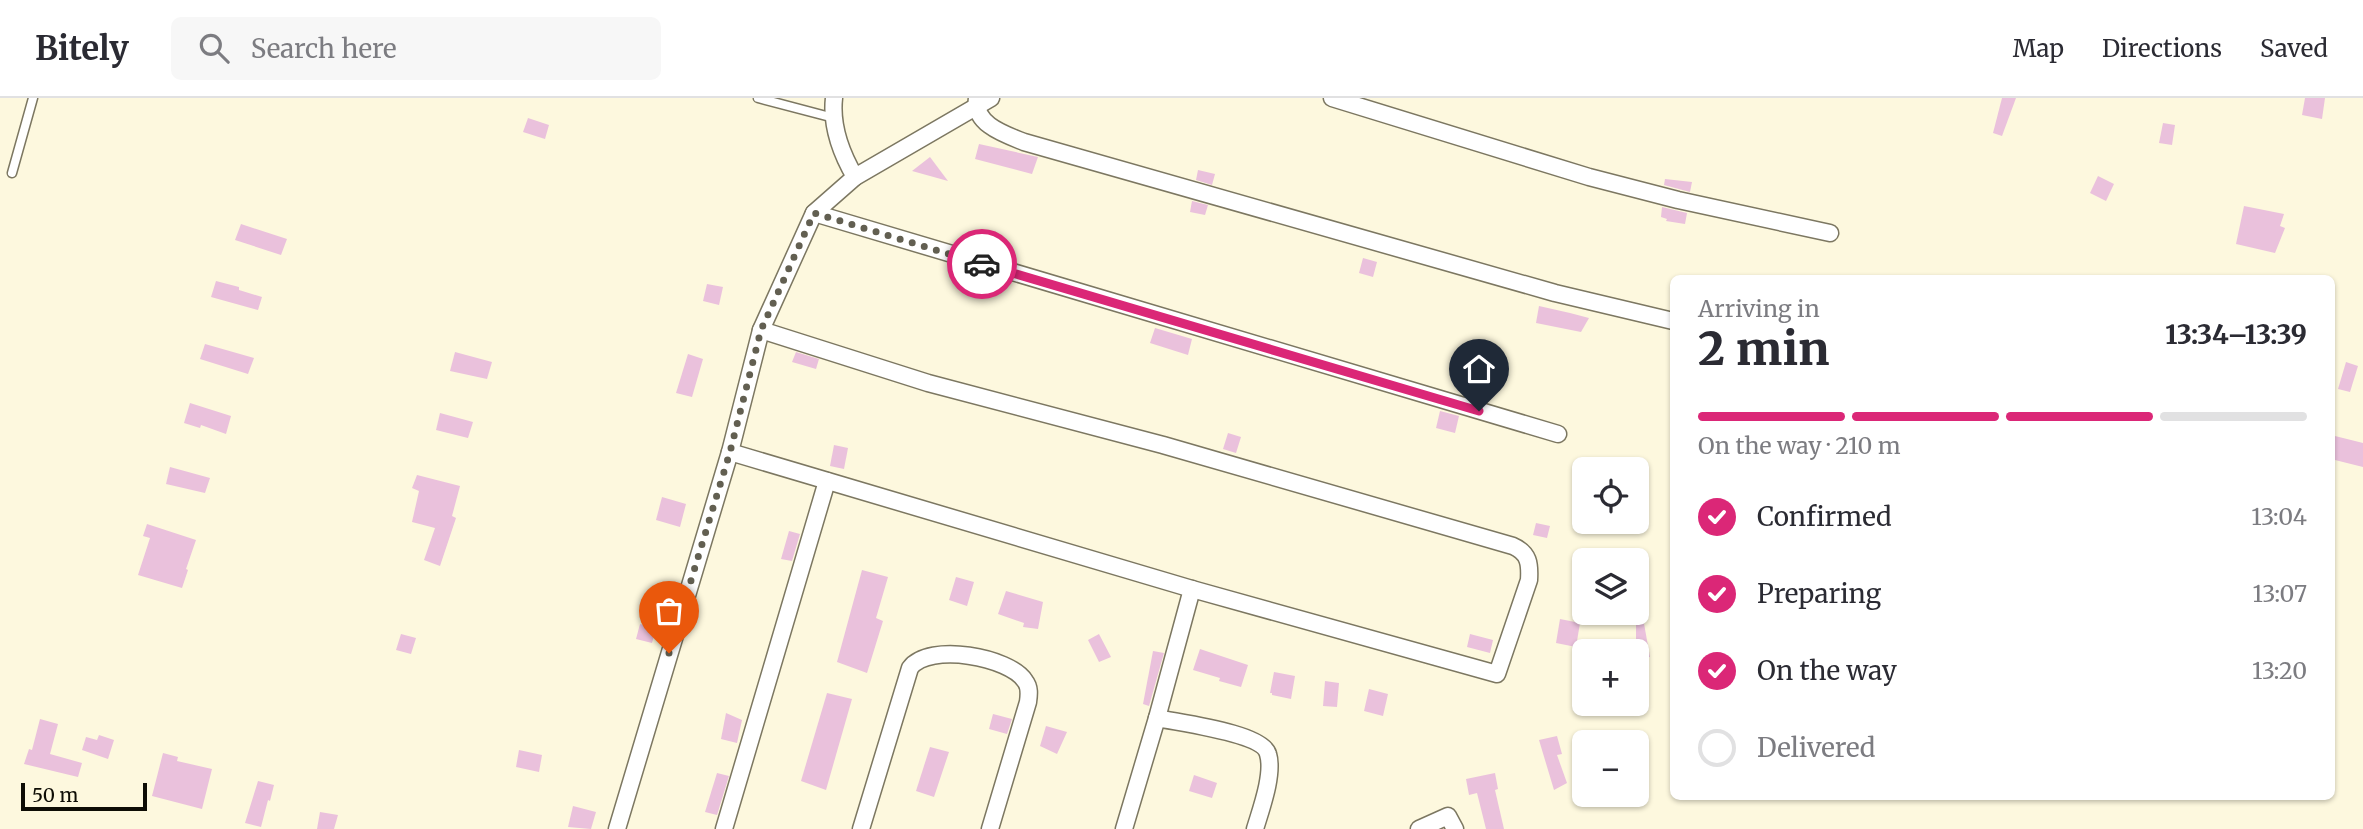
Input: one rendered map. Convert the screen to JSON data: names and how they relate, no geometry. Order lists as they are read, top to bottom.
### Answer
{
  "scale_bar": "50 m",
  "page": {
    "header": "Bitely",
    "search": "Search here",
    "nav": ["Map", "Directions", "Saved"],
    "heading": ["2 min", "Arriving in", "13:34–13:39"],
    "bar": "On the way · 210 m",
    "map_buttons": ["+", "−"],
    "list": [
      ["Confirmed", "13:04"],
      ["Preparing", "13:07"],
      ["On the way", "13:20"],
      "Delivered"
    ],
    "scale": "50 m"
  }
}
